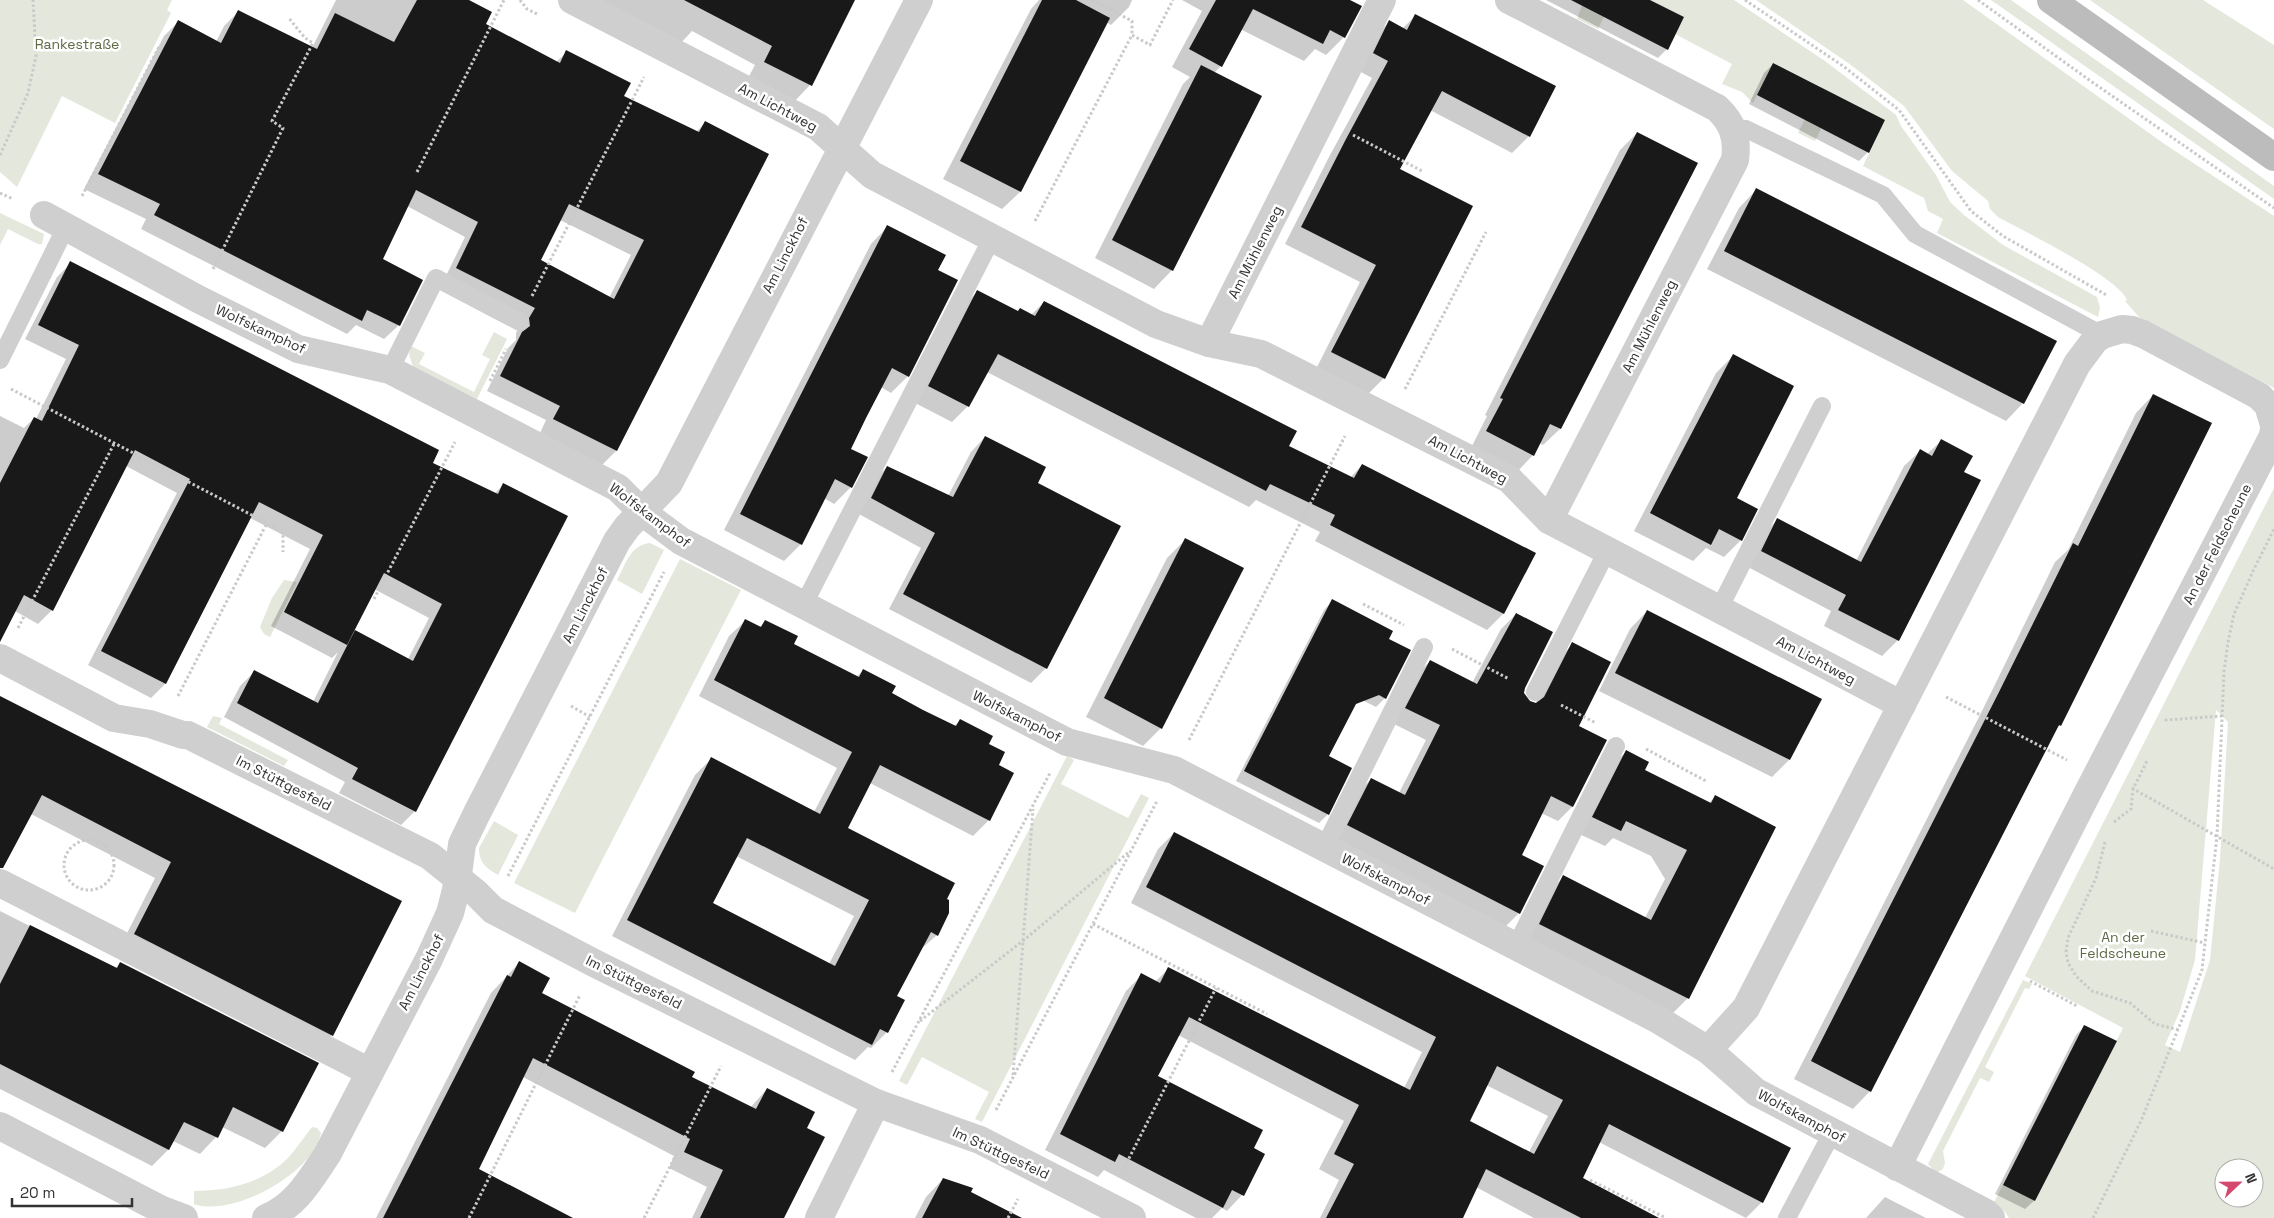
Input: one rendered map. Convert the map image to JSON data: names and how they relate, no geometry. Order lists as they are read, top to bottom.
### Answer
{
  "streets": {
    "street": [
      "Am Lichtweg",
      "Am Mühlenweg",
      "Am Linckhof",
      "Wolfskamphof",
      "An der Feldscheune",
      "Im Stüttgesfeld"
    ]
  },
  "crossings": [
    ["Am Lichtweg", "Am Mühlenweg"],
    ["Am Lichtweg", "Am Linckhof"],
    ["Am Linckhof", "Wolfskamphof"],
    ["Am Linckhof", "Im Stüttgesfeld"],
    ["Wolfskamphof", "An der Feldscheune"]
  ],
  "parks": ["Rankestraße", "An der Feldscheune"],
  "scale_bar": "20 m",
  "north": "right"
}
